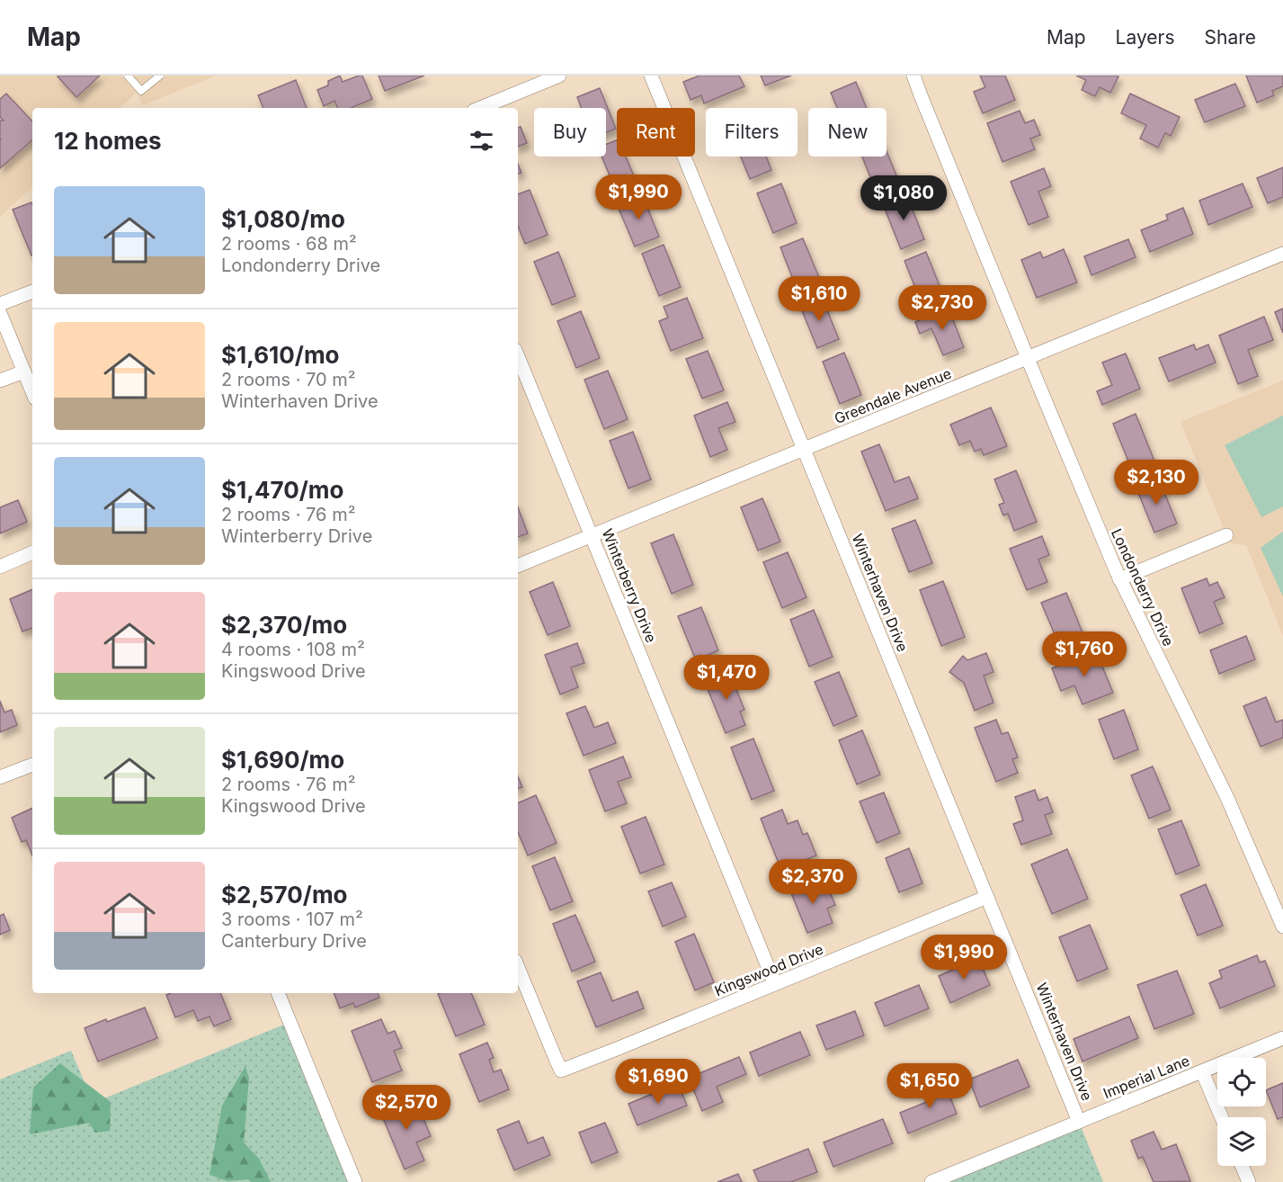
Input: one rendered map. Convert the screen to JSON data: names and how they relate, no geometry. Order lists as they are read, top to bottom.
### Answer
{
  "streets": {
    "street": [
      "Greendale Avenue",
      "Winterberry Drive",
      "Londonderry Drive",
      "Winterhaven Drive",
      "Kingswood Drive",
      "Imperial Lane"
    ]
  },
  "crossings": [
    ["Greendale Avenue", "Winterberry Drive"],
    ["Greendale Avenue", "Londonderry Drive"],
    ["Greendale Avenue", "Winterhaven Drive"],
    ["Winterberry Drive", "Kingswood Drive"],
    ["Winterhaven Drive", "Kingswood Drive"],
    ["Winterhaven Drive", "Imperial Lane"]
  ],
  "page": {
    "header": "Map",
    "nav": ["Map", "Layers", "Share"],
    "chip": [
      "Buy",
      "Rent",
      "Filters",
      "New"
    ],
    "heading": "12 homes",
    "list": [
      {
        "name": "$1,080/mo",
        "note": "2 rooms · 68 m² · Londonderry Drive"
      },
      {
        "name": "$1,610/mo",
        "note": "2 rooms · 70 m² · Winterhaven Drive"
      },
      {
        "name": "$1,470/mo",
        "note": "2 rooms · 76 m² · Winterberry Drive"
      },
      {
        "name": "$2,370/mo",
        "note": "4 rooms · 108 m² · Kingswood Drive"
      },
      {
        "name": "$1,690/mo",
        "note": "2 rooms · 76 m² · Kingswood Drive"
      },
      {
        "name": "$2,570/mo",
        "note": "3 rooms · 107 m² · Canterbury Drive"
      }
    ],
    "price": [
      "$1,990",
      "$1,080",
      "$1,610",
      "$2,730",
      "$2,130",
      "$1,760",
      "$1,470",
      "$2,370",
      "$1,990",
      "$1,690",
      "$1,650",
      "$2,570"
    ]
  }
}
